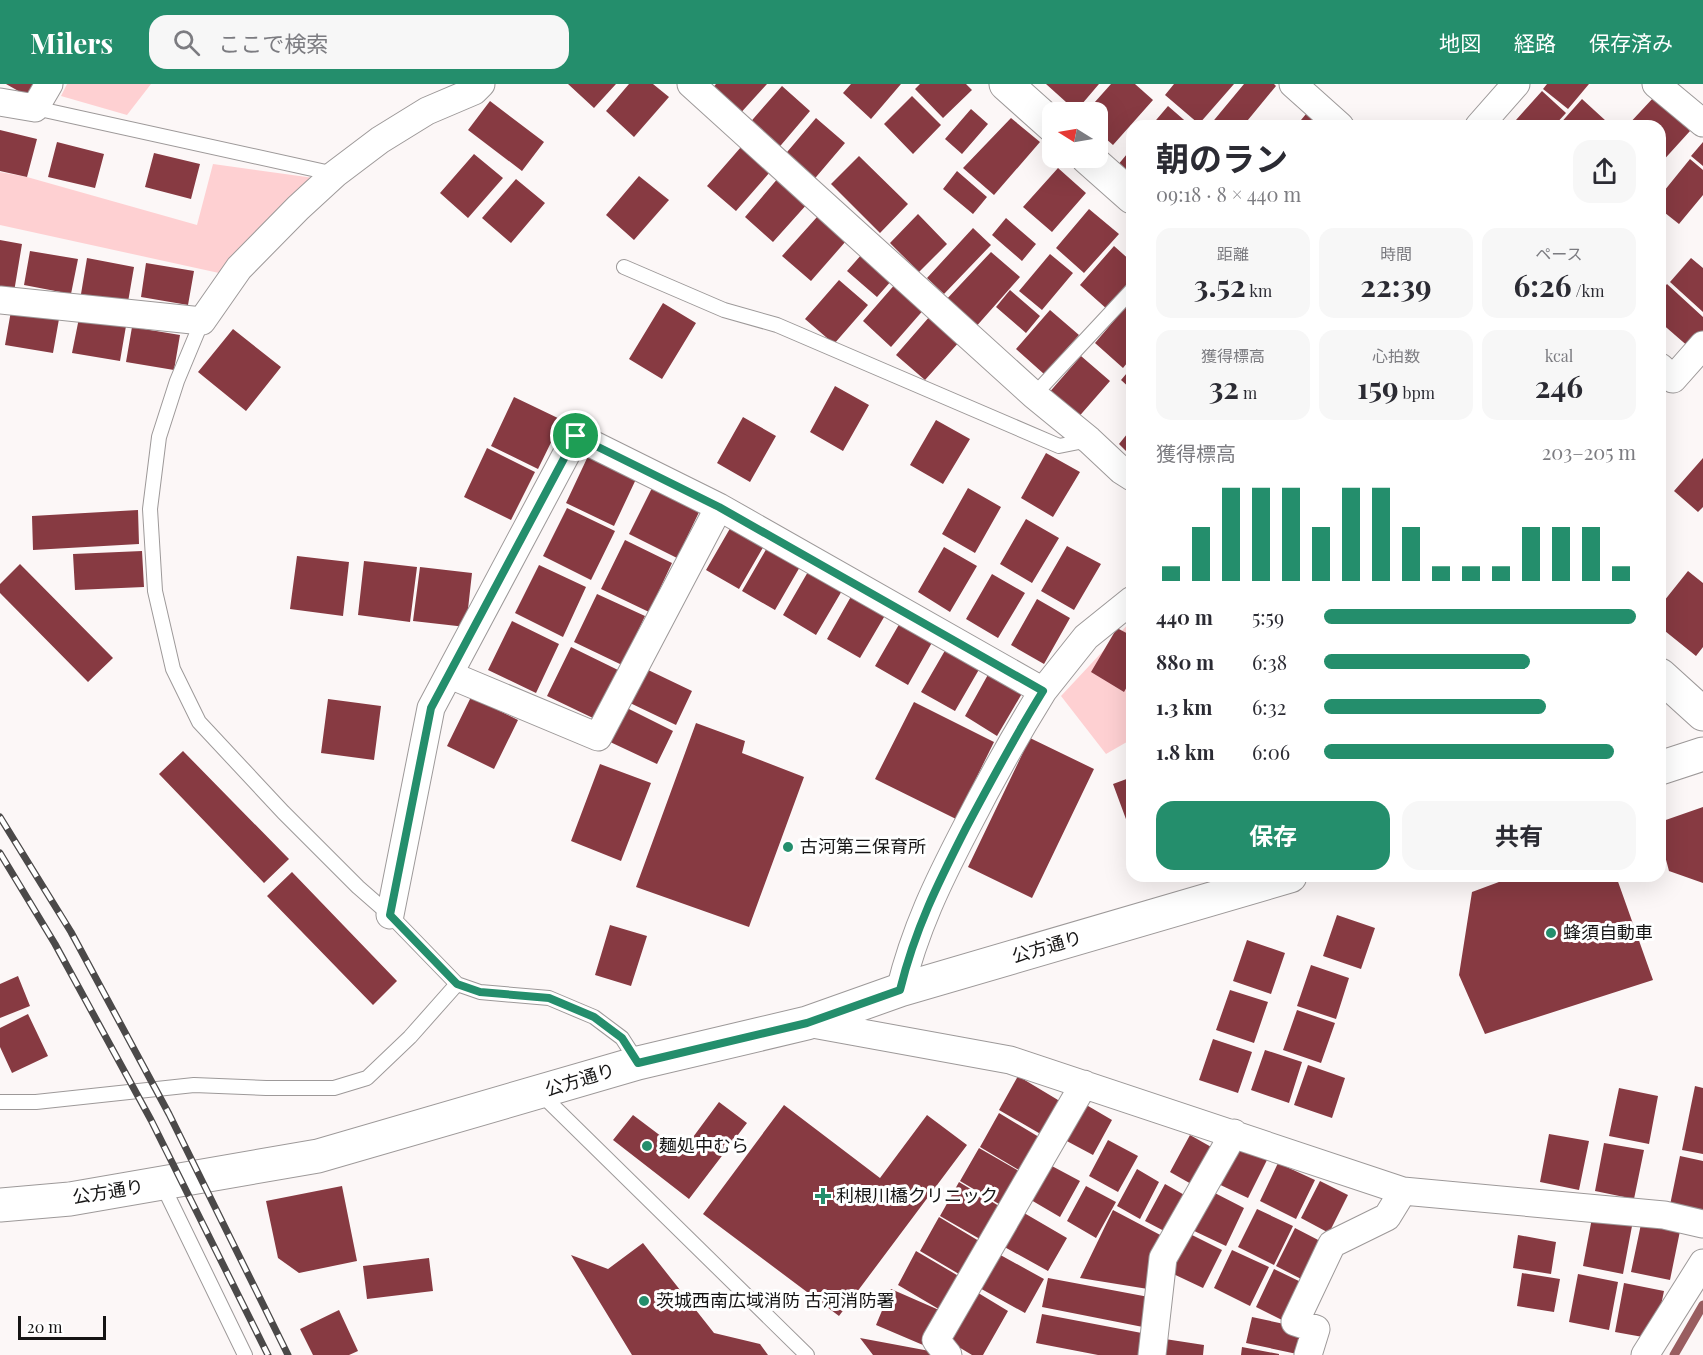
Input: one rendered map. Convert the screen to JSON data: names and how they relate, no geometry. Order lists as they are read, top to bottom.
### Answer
{
  "streets": {
    "street": ["公方通り"]
  },
  "places": {
    "other": [
      "古河第三保育所",
      "蜂須自動車",
      "麺処中むら",
      "茨城西南広域消防 古河消防署"
    ],
    "health": ["利根川橋クリニック"]
  },
  "scale_bar": "20 m",
  "north": "left",
  "page": {
    "header": "Milers",
    "search": "ここで検索",
    "nav": ["地図", "経路", "保存済み"],
    "heading": ["朝のラン", "09:18 · 8 × 440 m"],
    "stats": [
      ["距離", "3.52 km"],
      ["時間", "22:39"],
      ["ペース", "6:26 /km"],
      ["獲得標高", "32 m"],
      ["心拍数", "159 bpm"],
      ["kcal", "246"]
    ],
    "chart": ["獲得標高", "203–205 m"],
    "list": [
      {
        "name": "440 m",
        "note": "5:59"
      },
      {
        "name": "880 m",
        "note": "6:38"
      },
      {
        "name": "1.3 km",
        "note": "6:32"
      },
      {
        "name": "1.8 km",
        "note": "6:06"
      }
    ],
    "buttons": ["保存", "共有"],
    "scale": "20 m"
  }
}
